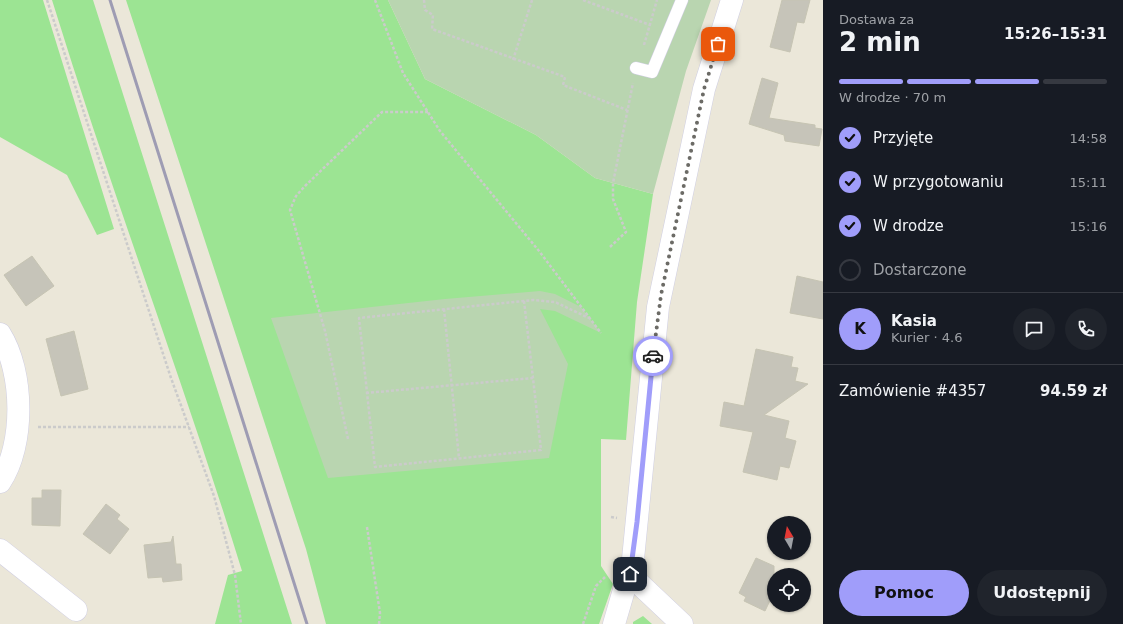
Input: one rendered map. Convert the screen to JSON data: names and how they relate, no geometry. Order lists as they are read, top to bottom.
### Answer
{
  "north": "top",
  "page": {
    "heading": ["2 min", "Dostawa za", "15:26–15:31"],
    "panel": [
      "Kasia",
      "Kurier · 4.6",
      "Zamówienie #4357",
      "94.59 zł"
    ],
    "bar": "W drodze · 70 m",
    "list": [
      ["Przyjęte", "14:58"],
      ["W przygotowaniu", "15:11"],
      ["W drodze", "15:16"],
      "Dostarczone"
    ],
    "round": "K",
    "buttons": ["Pomoc", "Udostępnij"]
  }
}
